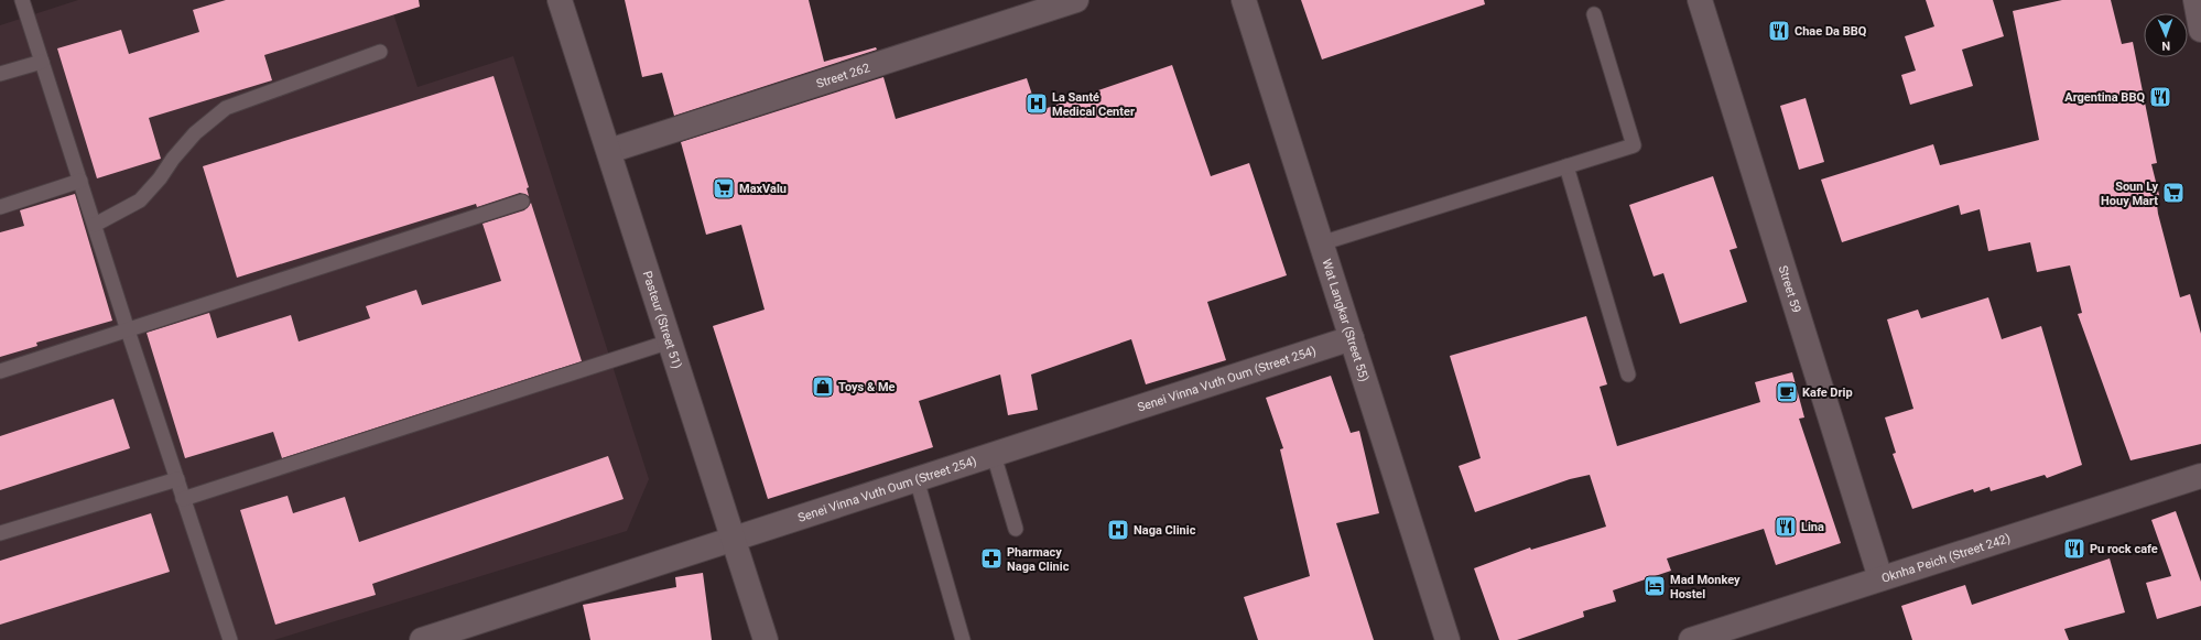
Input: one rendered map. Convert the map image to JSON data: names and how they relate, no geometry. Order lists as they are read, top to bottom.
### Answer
{
  "streets": {
    "street": [
      "Street 262",
      "Street 59",
      "Pasteur (Street 51)",
      "Wat Langkar (Street 55)",
      "Senei Vinna Vuth Oum (Street 254)",
      "Oknha Peich (Street 242)"
    ]
  },
  "crossings": [
    ["Street 262", "Pasteur (Street 51)"],
    ["Street 59", "Oknha Peich (Street 242)"],
    ["Pasteur (Street 51)", "Senei Vinna Vuth Oum (Street 254)"],
    ["Wat Langkar (Street 55)", "Senei Vinna Vuth Oum (Street 254)"]
  ],
  "places": {
    "restaurant": [
      "Chae Da BBQ",
      "Argentina BBQ",
      "Lina",
      "Pu rock cafe"
    ],
    "hospital": ["La Santé Medical Center", "Naga Clinic"],
    "supermarket": ["MaxValu", "Soun Ly Houy Mart"],
    "shop": ["Toys & Me"],
    "cafe": ["Kafe Drip"],
    "pharmacy": ["Pharmacy Naga Clinic"],
    "hotel": ["Mad Monkey Hostel"]
  },
  "north": "bottom"
}
